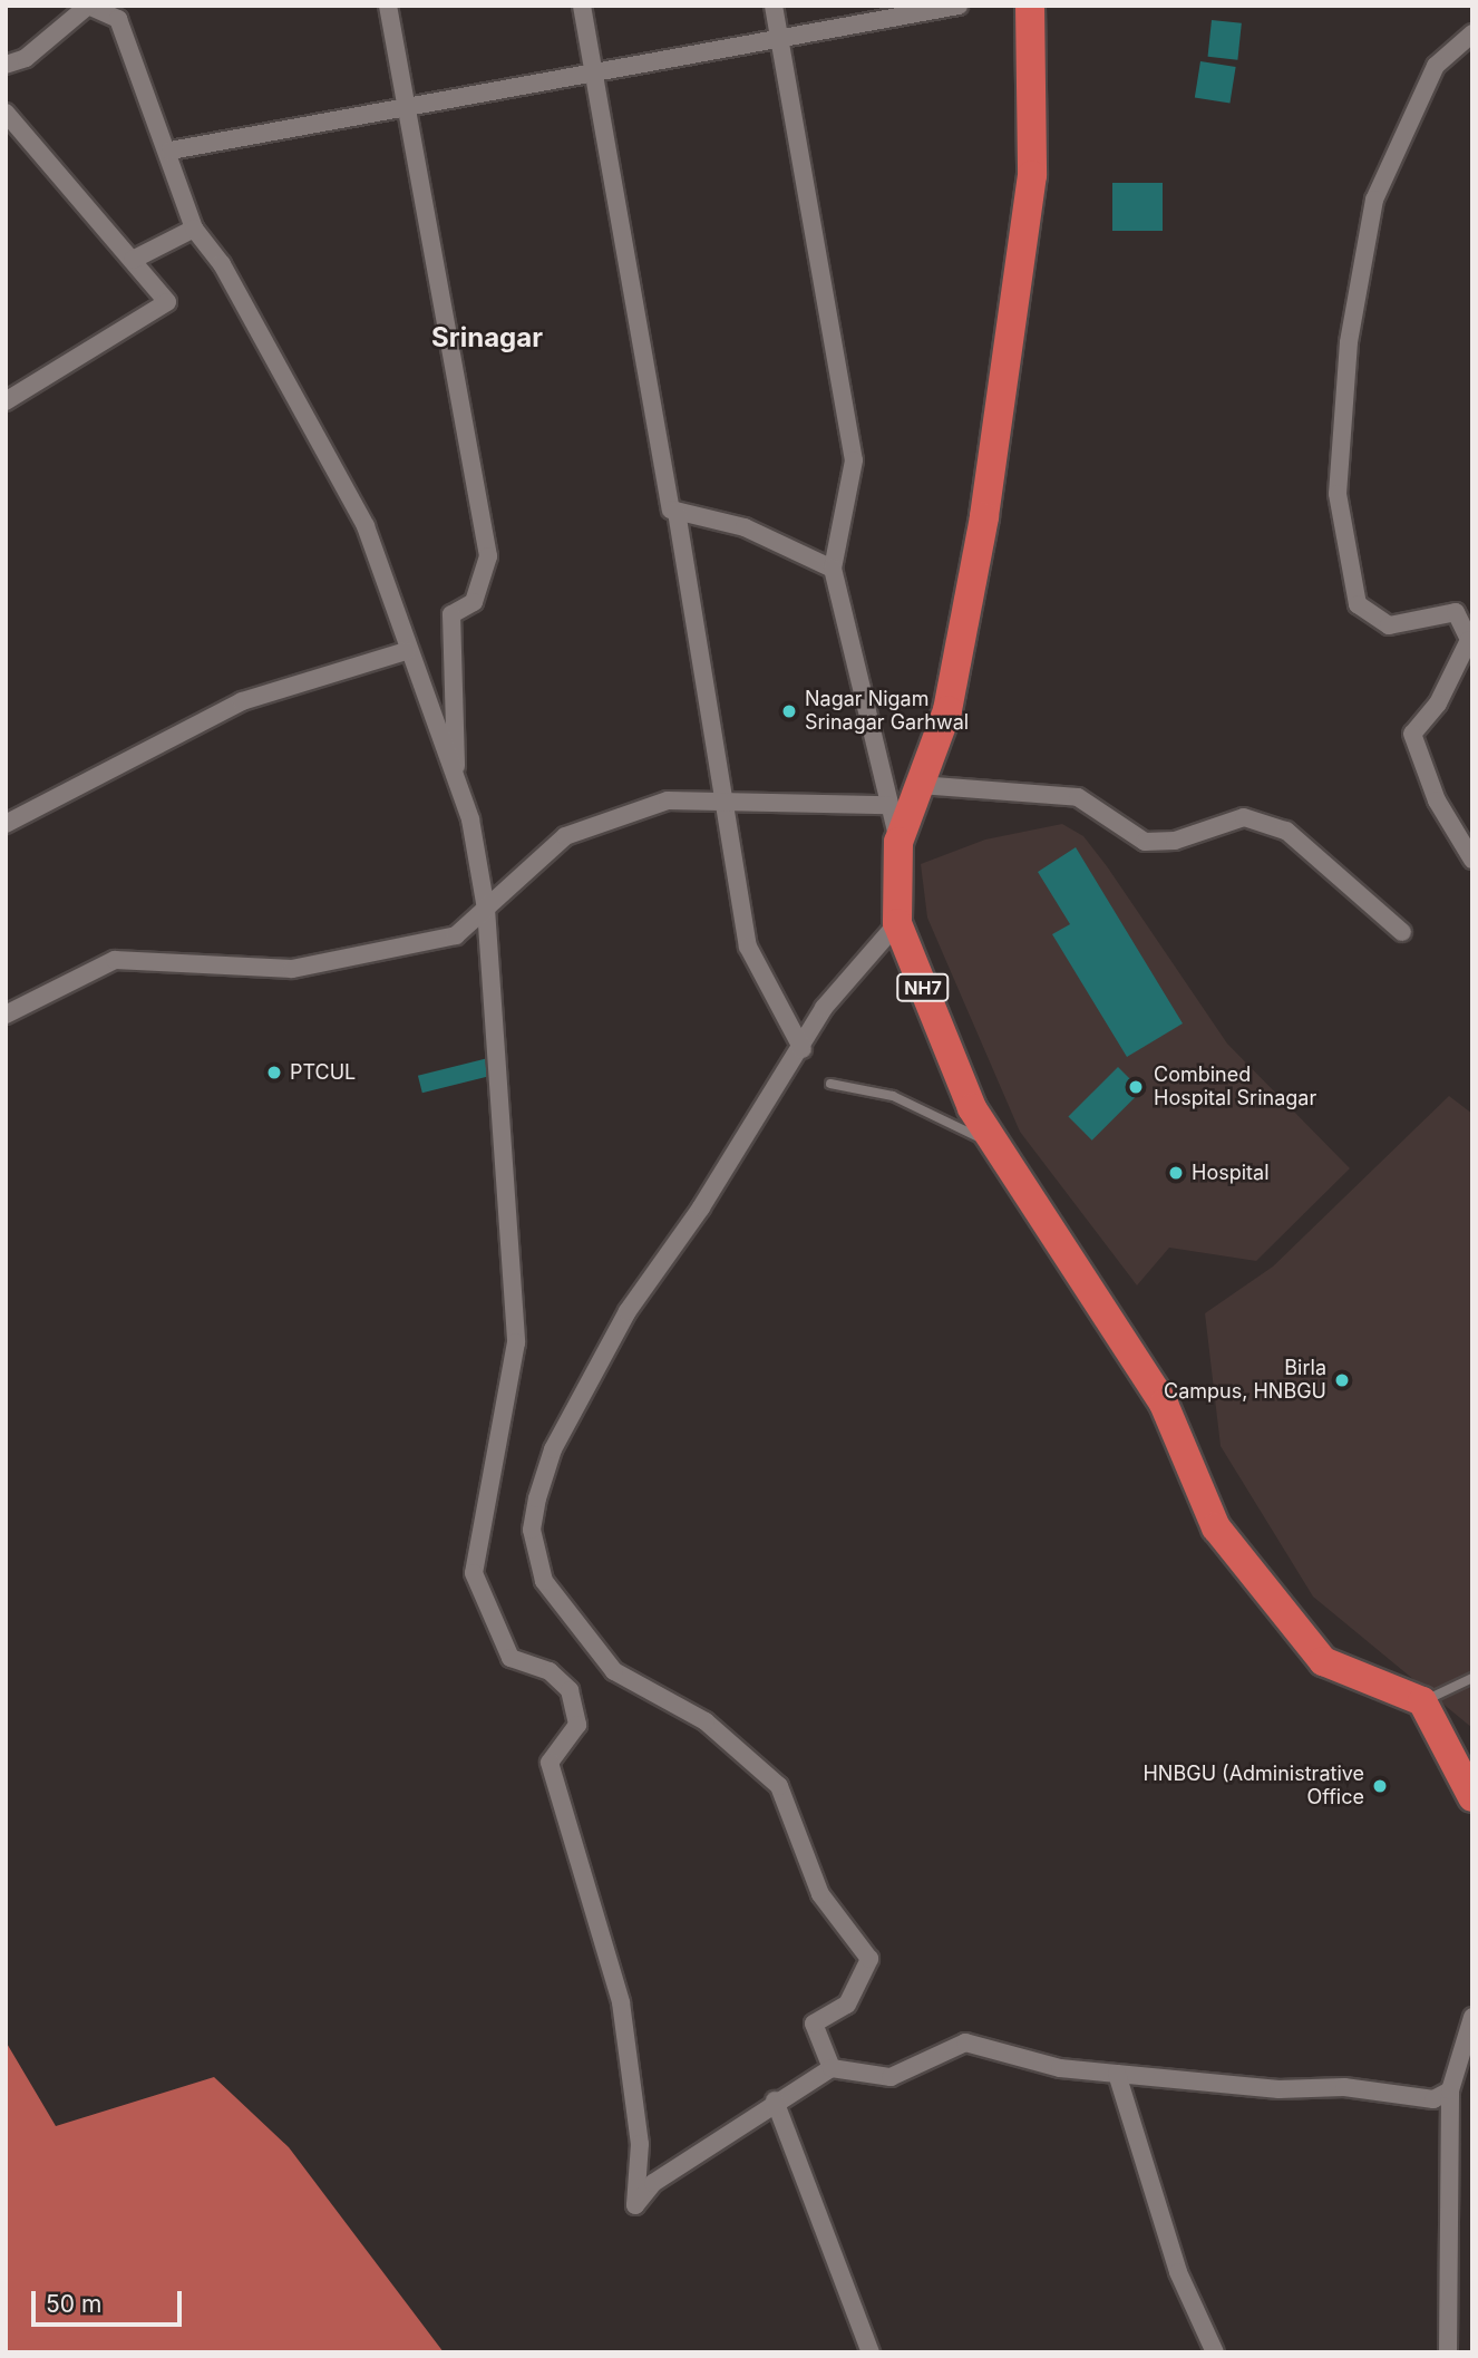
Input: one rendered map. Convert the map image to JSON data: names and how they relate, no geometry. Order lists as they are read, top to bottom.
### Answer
{
  "streets": {
    "highway": ["NH7"]
  },
  "districts": ["Srinagar"],
  "places": [
    "Nagar Nigam Srinagar Garhwal",
    "PTCUL",
    "Combined Hospital Srinagar",
    "Hospital",
    "Birla Campus, HNBGU",
    "HNBGU (Administrative Office"
  ],
  "scale_bar": "50 m"
}
